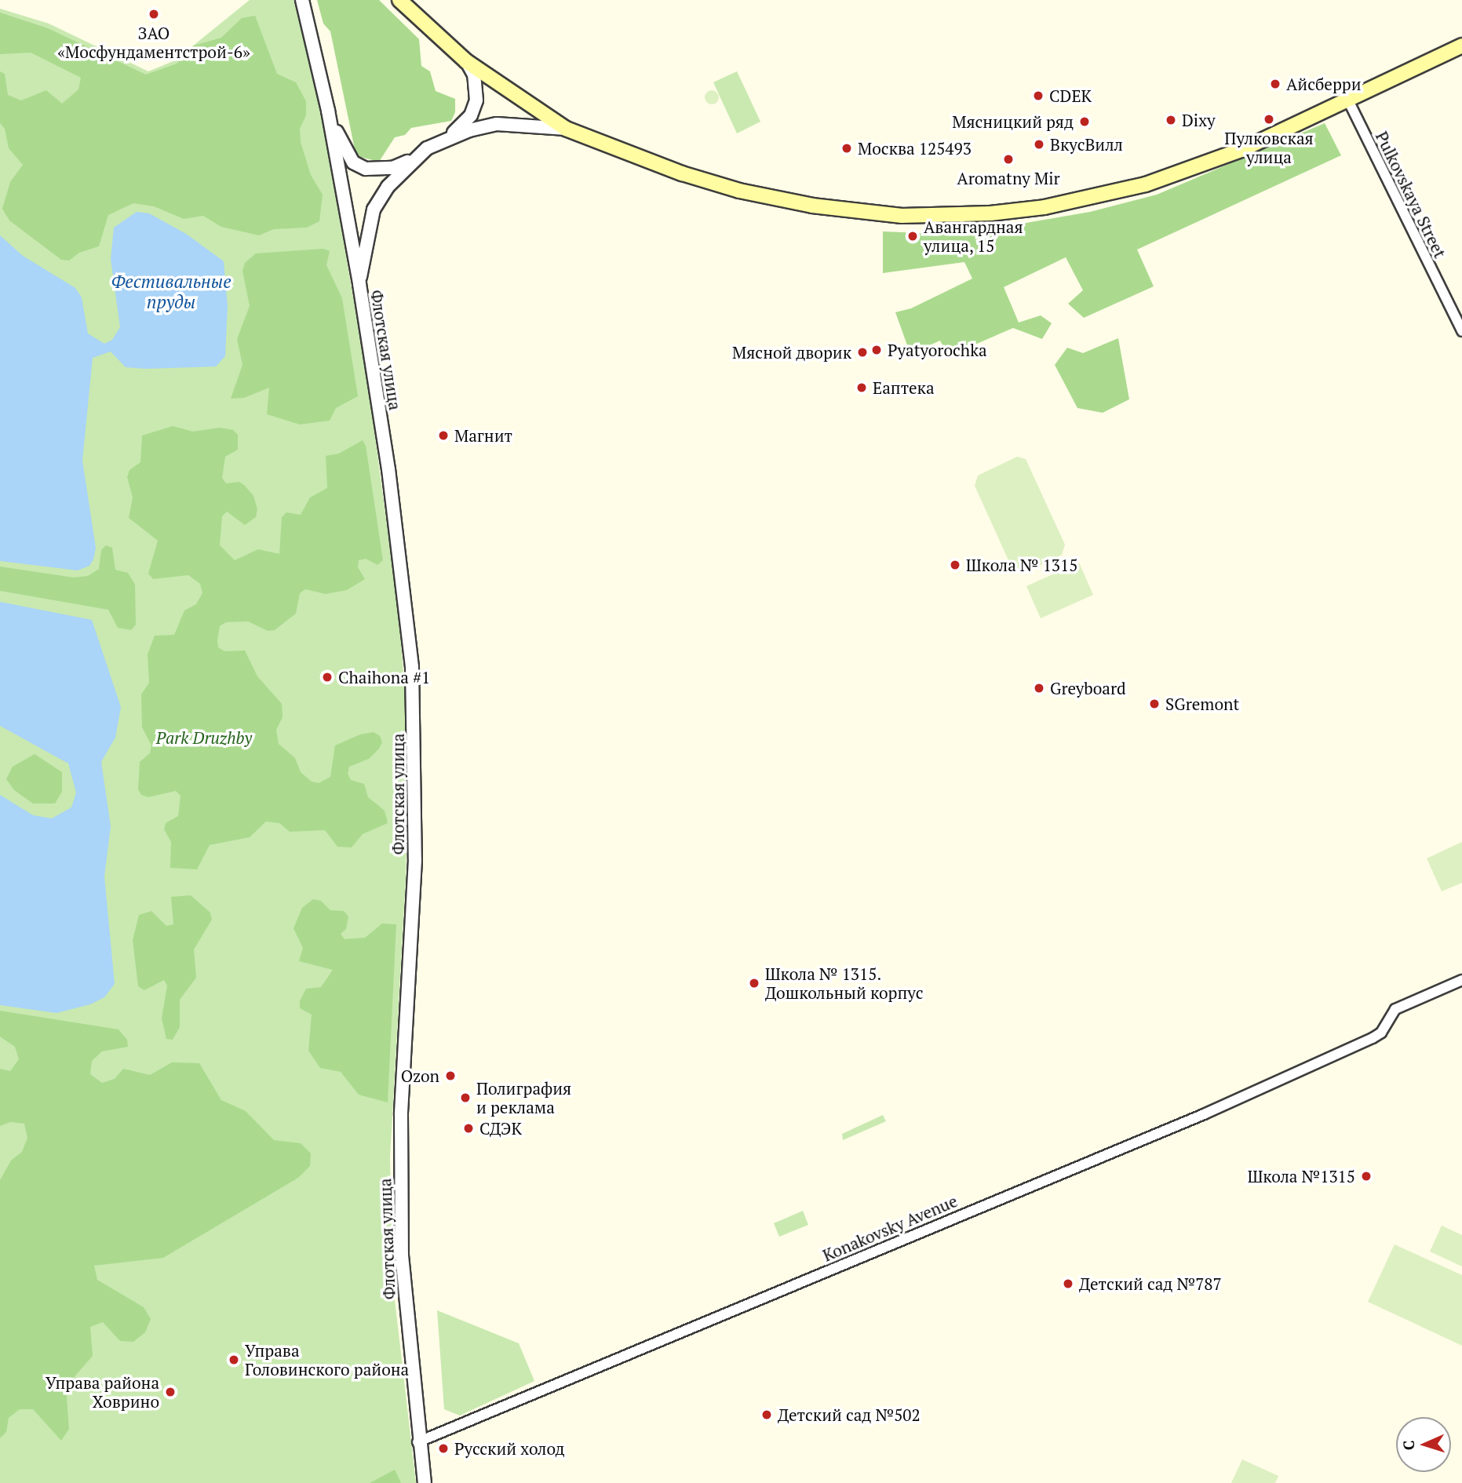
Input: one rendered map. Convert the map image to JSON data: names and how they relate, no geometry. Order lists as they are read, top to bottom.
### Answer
{
  "streets": {
    "street": ["Pulkovskaya Street", "Флотская улица", "Konakovsky Avenue"]
  },
  "crossings": [
    ["Флотская улица", "Konakovsky Avenue"]
  ],
  "water": ["Фестивальные пруды"],
  "parks": ["Park Druzhby"],
  "places": [
    "ЗАО «Мосфундаментстрой-6»",
    "Айсберри",
    "CDEK",
    "Пулковская улица",
    "Dixy",
    "Мясницкий ряд",
    "ВкусВилл",
    "Москва 125493",
    "Aromatny Mir",
    "Авангардная улица, 15",
    "Pyatyorochka",
    "Мясной дворик",
    "Еаптека",
    "Магнит",
    "Школа № 1315",
    "Chaihona #1",
    "Greyboard",
    "SGremont",
    "Школа № 1315. Дошкольный корпус",
    "Ozon",
    "Полиграфия и реклама",
    "СДЭК",
    "Школа №1315",
    "Детский сад №787",
    "Управа Головинского района",
    "Управа района Ховрино",
    "Детский сад №502",
    "Русский холод"
  ],
  "north": "left"
}
